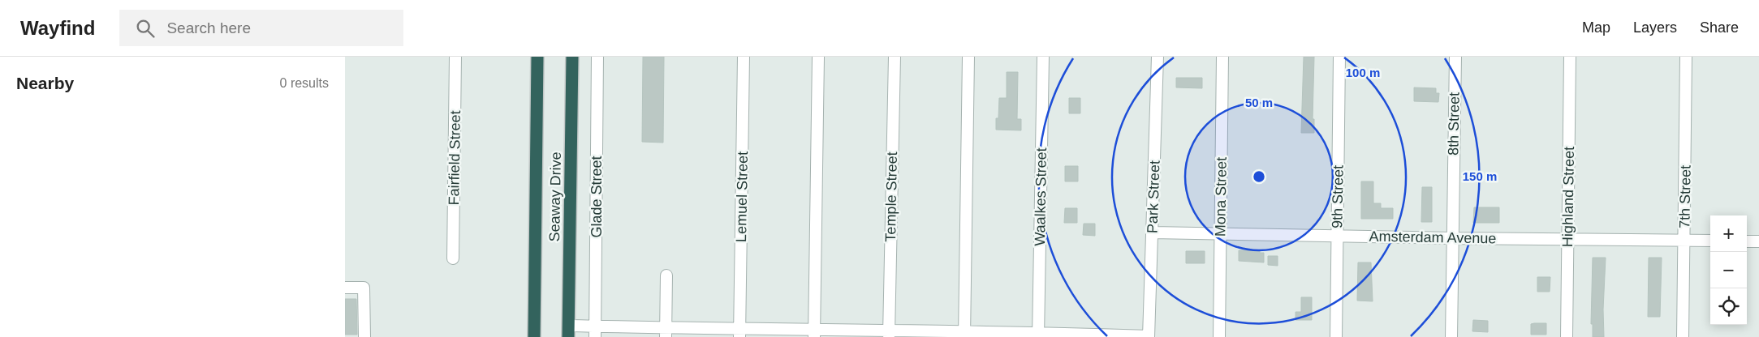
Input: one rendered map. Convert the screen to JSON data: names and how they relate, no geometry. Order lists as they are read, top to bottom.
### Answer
{
  "streets": {
    "highway": ["Seaway Drive"],
    "street": [
      "8th Street",
      "Fairfield Street",
      "Glade Street",
      "Lemuel Street",
      "Temple Street",
      "Waalkes Street",
      "Park Street",
      "Mona Street",
      "9th Street",
      "Highland Street",
      "7th Street",
      "Amsterdam Avenue"
    ]
  },
  "crossings": [
    ["8th Street", "Amsterdam Avenue"],
    ["Park Street", "Amsterdam Avenue"],
    ["Mona Street", "Amsterdam Avenue"],
    ["9th Street", "Amsterdam Avenue"],
    ["Highland Street", "Amsterdam Avenue"],
    ["7th Street", "Amsterdam Avenue"]
  ],
  "page": {
    "header": "Wayfind",
    "search": "Search here",
    "nav": ["Map", "Layers", "Share"],
    "heading": ["Nearby", "0 results"],
    "map_buttons": ["+", "−"]
  },
  "rings": ["100 m", "50 m", "150 m"]
}
